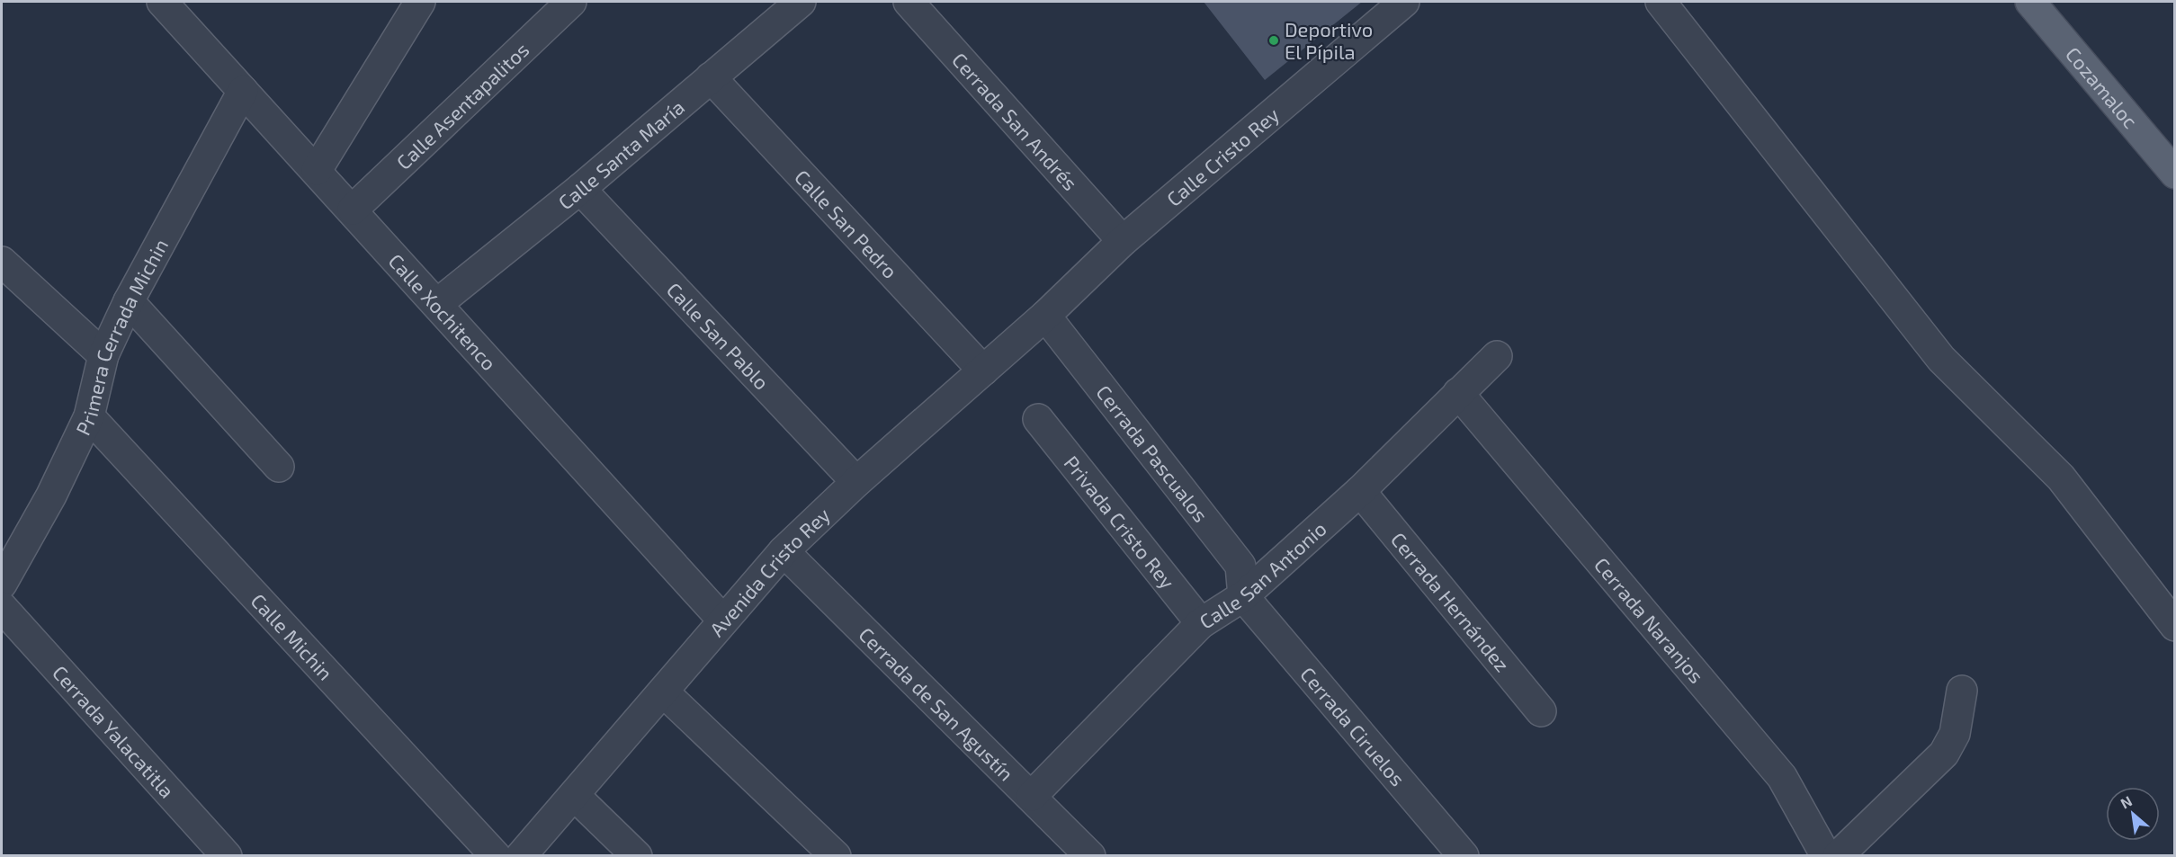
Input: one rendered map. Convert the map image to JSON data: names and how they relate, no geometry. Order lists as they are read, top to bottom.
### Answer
{
  "streets": {
    "main road": ["Cozamaloc"],
    "street": [
      "Calle Asentapalitos",
      "Cerrada San Andrés",
      "Calle Santa María",
      "Calle Cristo Rey",
      "Calle San Pedro",
      "Calle Xochitenco",
      "Calle San Pablo",
      "Primera Cerrada Michin",
      "Cerrada Pascualos",
      "Privada Cristo Rey",
      "Avenida Cristo Rey",
      "Calle San Antonio",
      "Cerrada Hernández",
      "Cerrada Naranjos",
      "Calle Michin",
      "Cerrada de San Agustín",
      "Cerrada Ciruelos",
      "Cerrada Yalacatitla"
    ]
  },
  "crossings": [
    ["Calle Asentapalitos", "Calle Xochitenco"],
    ["Cerrada San Andrés", "Calle Cristo Rey"],
    ["Calle Santa María", "Calle San Pedro"],
    ["Calle Santa María", "Calle Xochitenco"],
    ["Calle Santa María", "Calle San Pablo"],
    ["Calle Cristo Rey", "Cerrada Pascualos"],
    ["Calle Cristo Rey", "Avenida Cristo Rey"],
    ["Calle San Pedro", "Avenida Cristo Rey"],
    ["Calle Xochitenco", "Primera Cerrada Michin"],
    ["Calle Xochitenco", "Avenida Cristo Rey"],
    ["Calle San Pablo", "Avenida Cristo Rey"],
    ["Primera Cerrada Michin", "Calle Michin"],
    ["Cerrada Pascualos", "Avenida Cristo Rey"],
    ["Cerrada Pascualos", "Calle San Antonio"],
    ["Cerrada Pascualos", "Cerrada Ciruelos"],
    ["Privada Cristo Rey", "Calle San Antonio"],
    ["Avenida Cristo Rey", "Cerrada de San Agustín"],
    ["Calle San Antonio", "Cerrada Hernández"],
    ["Calle San Antonio", "Cerrada Naranjos"],
    ["Calle San Antonio", "Cerrada de San Agustín"],
    ["Calle San Antonio", "Cerrada Ciruelos"]
  ],
  "places": ["Deportivo El Pípila"],
  "north": "top left"
}
